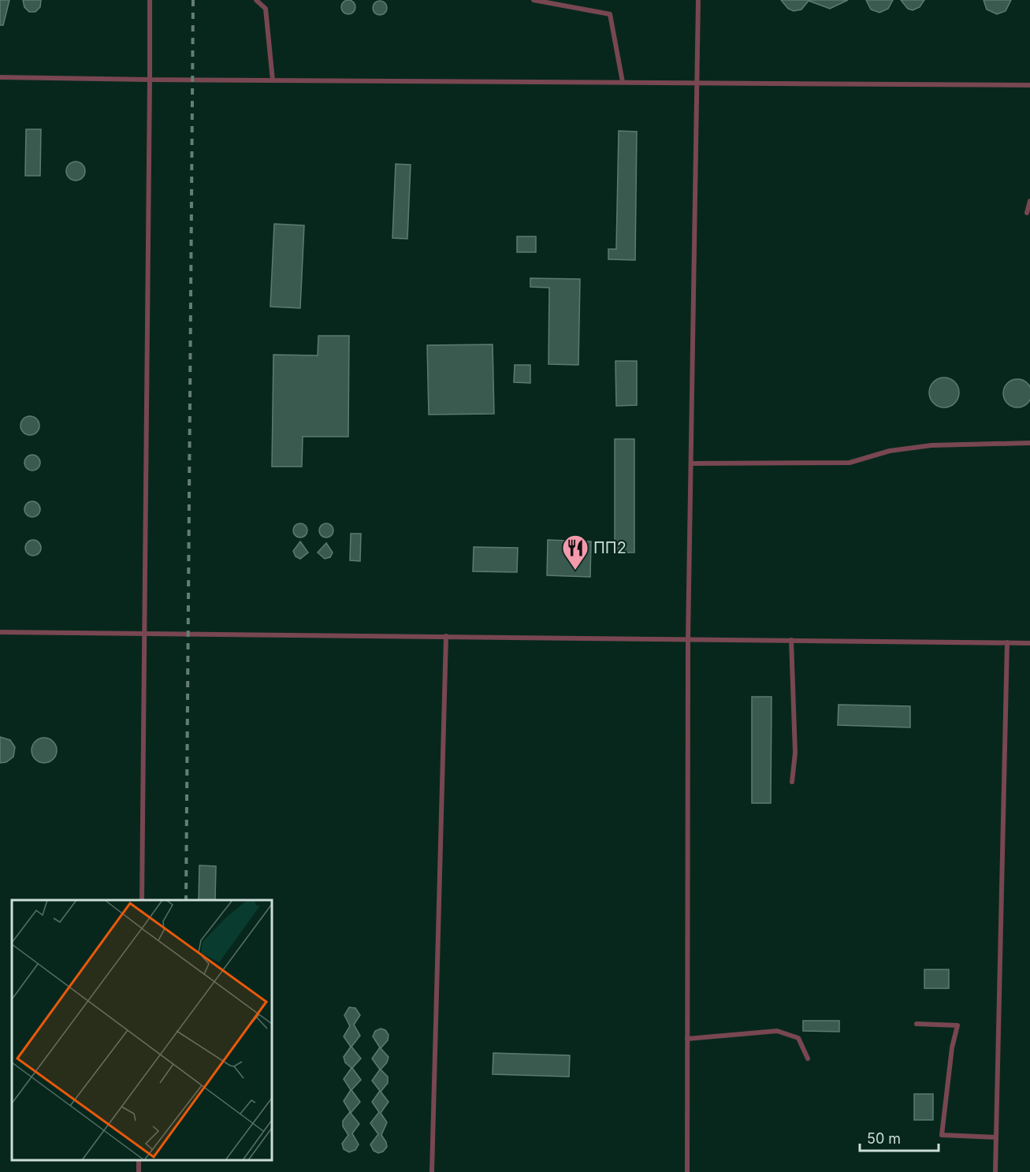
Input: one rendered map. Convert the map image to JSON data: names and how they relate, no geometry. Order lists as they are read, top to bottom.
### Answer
{
  "places": {
    "restaurant": ["ПП2"]
  },
  "scale_bar": "50 m"
}
